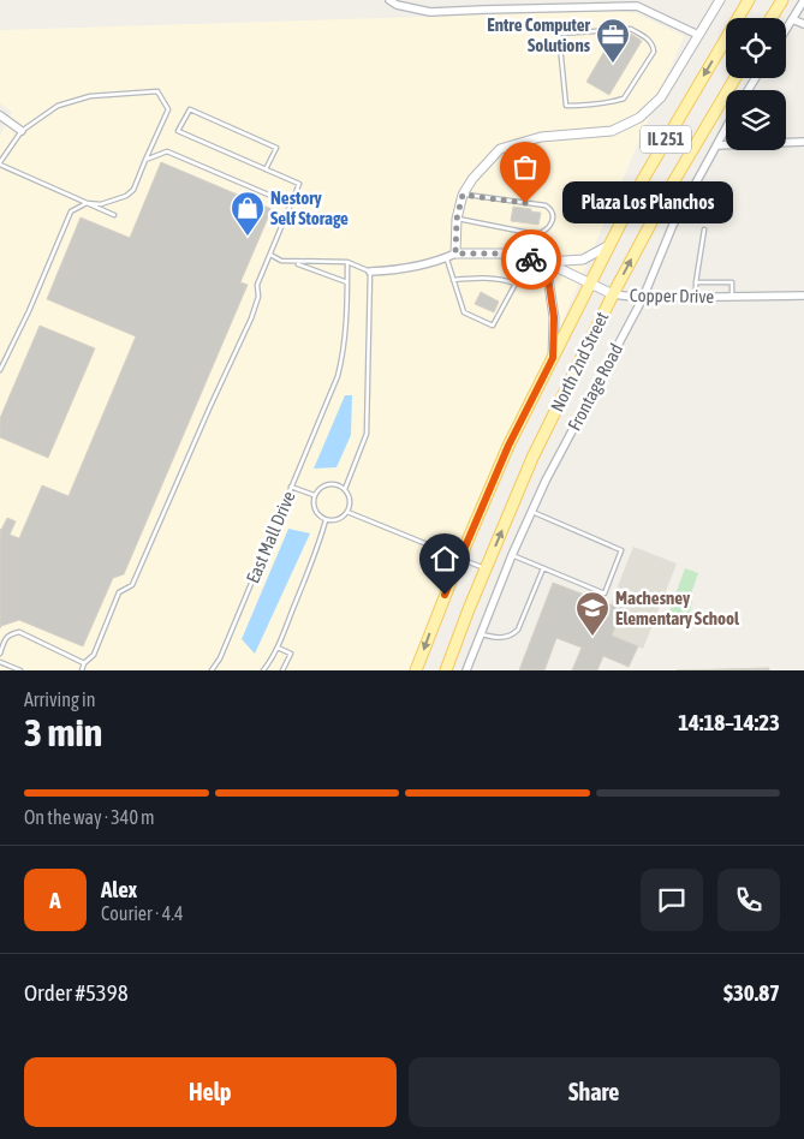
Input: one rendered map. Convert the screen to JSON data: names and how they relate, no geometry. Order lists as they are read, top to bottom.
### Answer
{
  "streets": {
    "main road": ["IL 251", "North 2nd Street"],
    "street": ["Copper Drive", "Frontage Road"],
    "lane": ["East Mall Drive"]
  },
  "crossings": [
    ["Copper Drive", "North 2nd Street"],
    ["Copper Drive", "Frontage Road"]
  ],
  "places": {
    "office": ["Entre Computer Solutions"],
    "other": ["Plaza Los Planchos"],
    "shop": ["Nestory Self Storage"],
    "school or university": ["Machesney Elementary School"]
  },
  "page": {
    "bubble": "Plaza Los Planchos",
    "heading": ["3 min", "Arriving in", "14:18–14:23"],
    "panel": [
      "Alex",
      "Courier · 4.4",
      "Order #5398",
      "$30.87"
    ],
    "bar": "On the way · 340 m",
    "round": "A",
    "buttons": ["Help", "Share"]
  }
}
